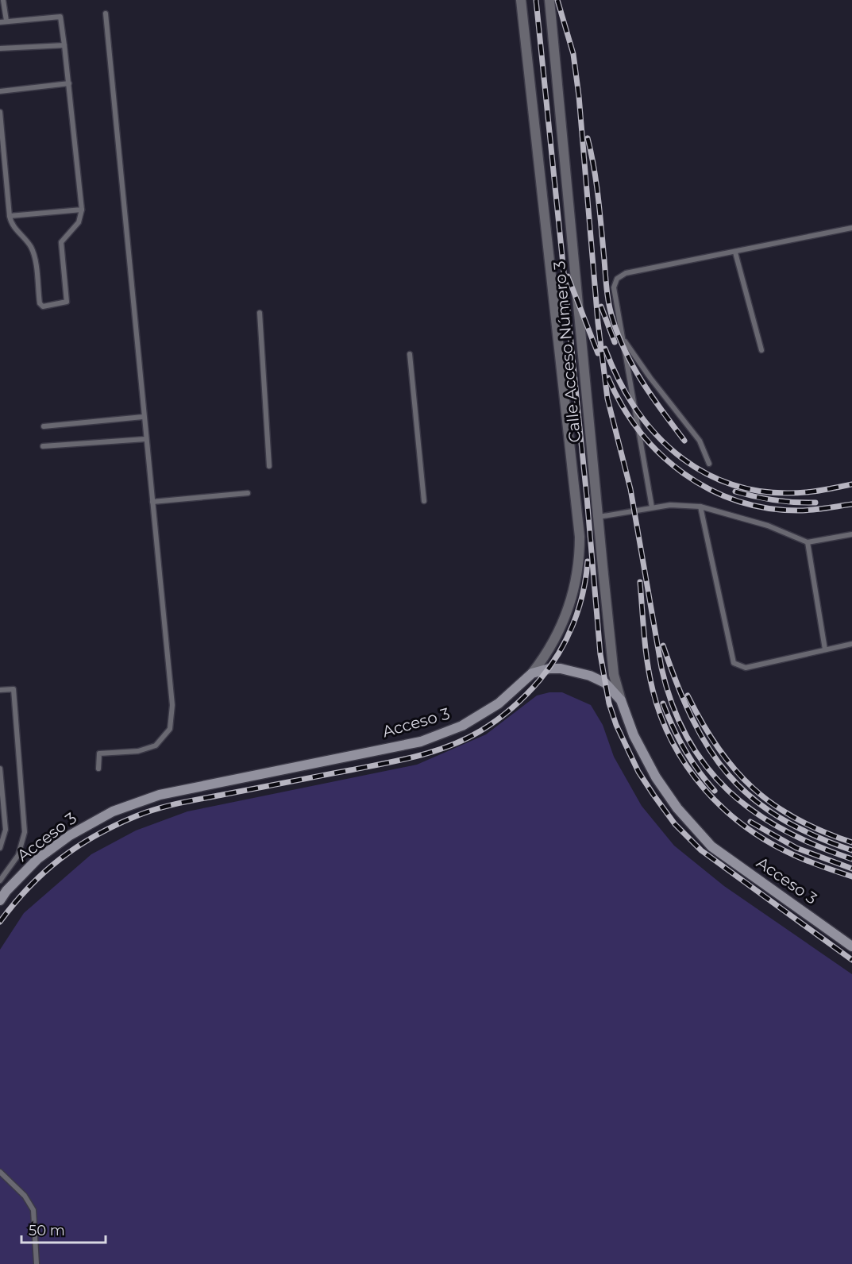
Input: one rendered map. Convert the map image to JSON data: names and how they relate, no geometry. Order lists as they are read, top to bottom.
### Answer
{
  "streets": {
    "main road": ["Acceso 3"],
    "street": ["Calle Acceso Número 3"]
  },
  "crossings": [
    ["Calle Acceso Número 3", "Acceso 3"]
  ],
  "scale_bar": "50 m"
}
